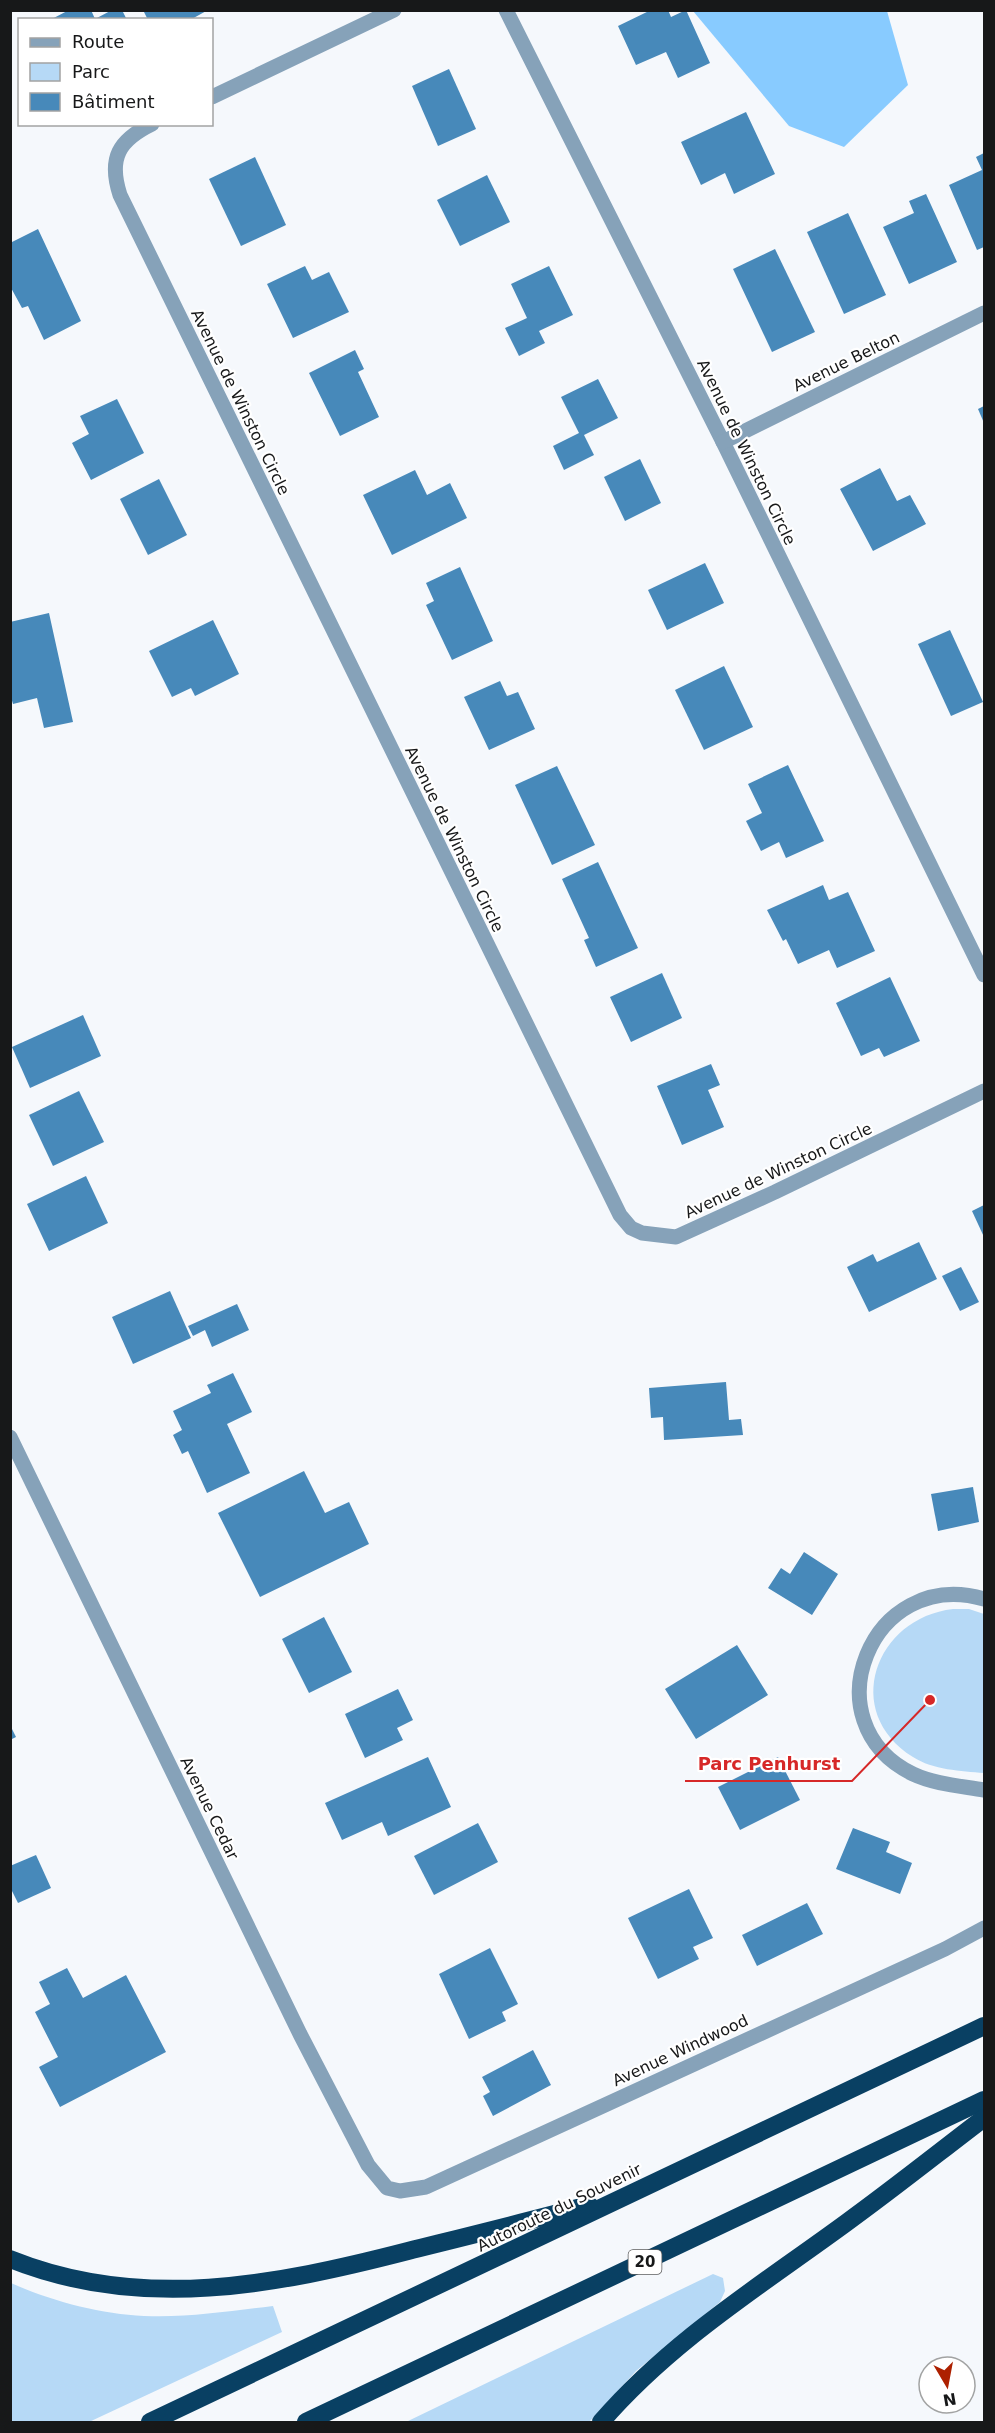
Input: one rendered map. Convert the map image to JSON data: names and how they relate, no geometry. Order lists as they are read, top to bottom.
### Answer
{
  "streets": {
    "highway": ["Autoroute du Souvenir", "20"],
    "street": [
      "Avenue Belton",
      "Avenue de Winston Circle",
      "Avenue Cedar",
      "Avenue Windwood"
    ]
  },
  "crossings": [
    ["Avenue Belton", "Avenue de Winston Circle"],
    ["Avenue Cedar", "Avenue Windwood"]
  ],
  "places": ["Parc Penhurst"],
  "legend": ["Route", "Parc", "Bâtiment"],
  "north": "bottom"
}
